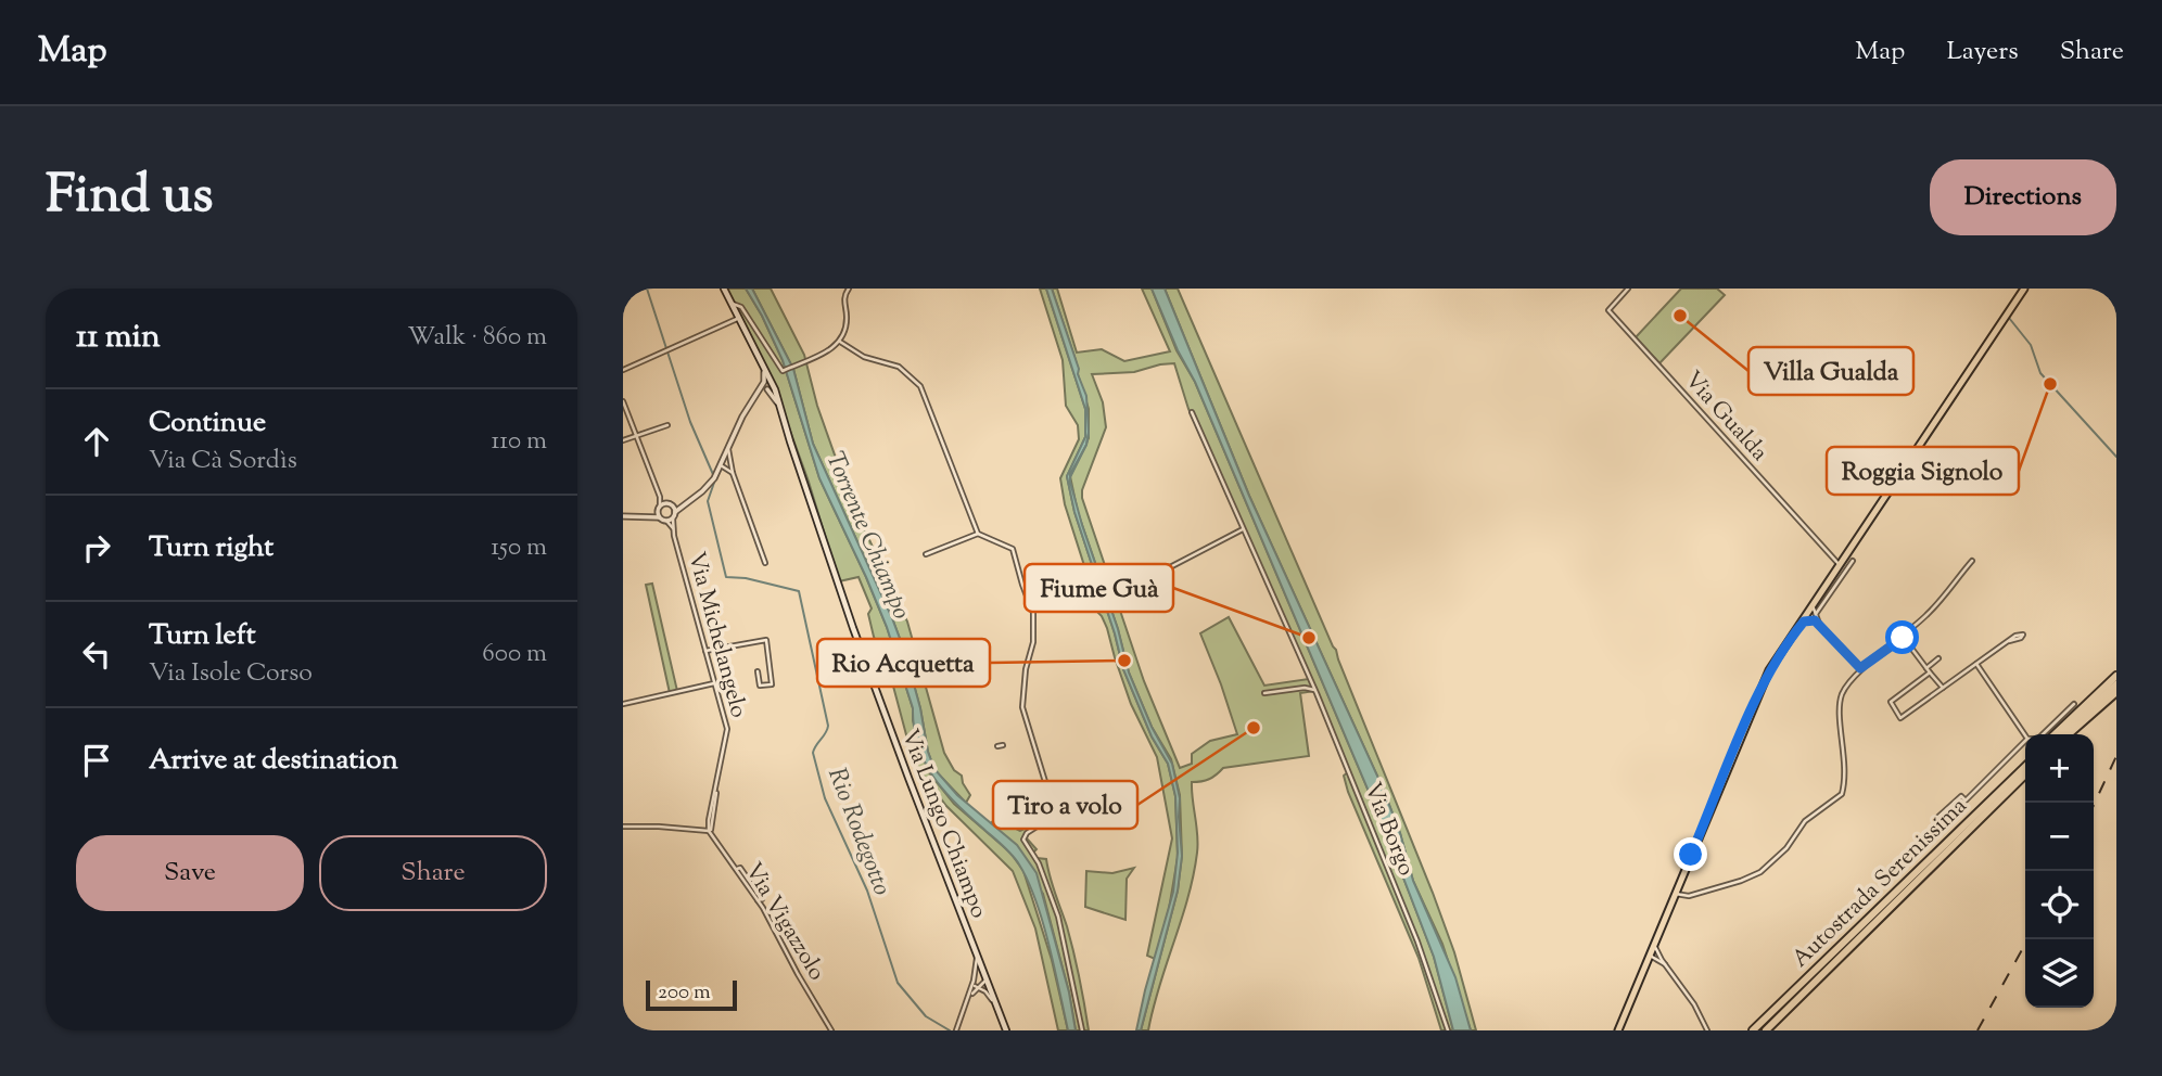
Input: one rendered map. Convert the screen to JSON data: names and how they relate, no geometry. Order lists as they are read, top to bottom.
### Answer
{
  "streets": {
    "highway": ["Autostrada Serenissima"],
    "main road": ["Via Lungo Chiampo"],
    "street": [
      "Via Gualda",
      "Via Michelangelo",
      "Via Borgo",
      "Via Vigazzolo"
    ]
  },
  "crossings": [
    ["Via Michelangelo", "Via Vigazzolo"]
  ],
  "water": ["Torrente Chiampo", "Rio Rodegotto"],
  "places": [
    "Villa Gualda",
    "Roggia Signolo",
    "Fiume Guà",
    "Rio Acquetta",
    "Tiro a volo"
  ],
  "scale_bar": "200 m",
  "page": {
    "header": "Map",
    "nav": ["Map", "Layers", "Share"],
    "title": "Find us",
    "buttons": [
      "Directions",
      ["Save", "Share"]
    ],
    "heading": ["11 min", "Walk · 860 m"],
    "list": [
      ["Continue", "Via Cà Sordìs", "110 m"],
      ["Turn right", "150 m"],
      ["Turn left", "Via Isole Corso", "600 m"],
      "Arrive at destination"
    ],
    "map_buttons": ["+", "−"],
    "scale": "200 m"
  }
}
